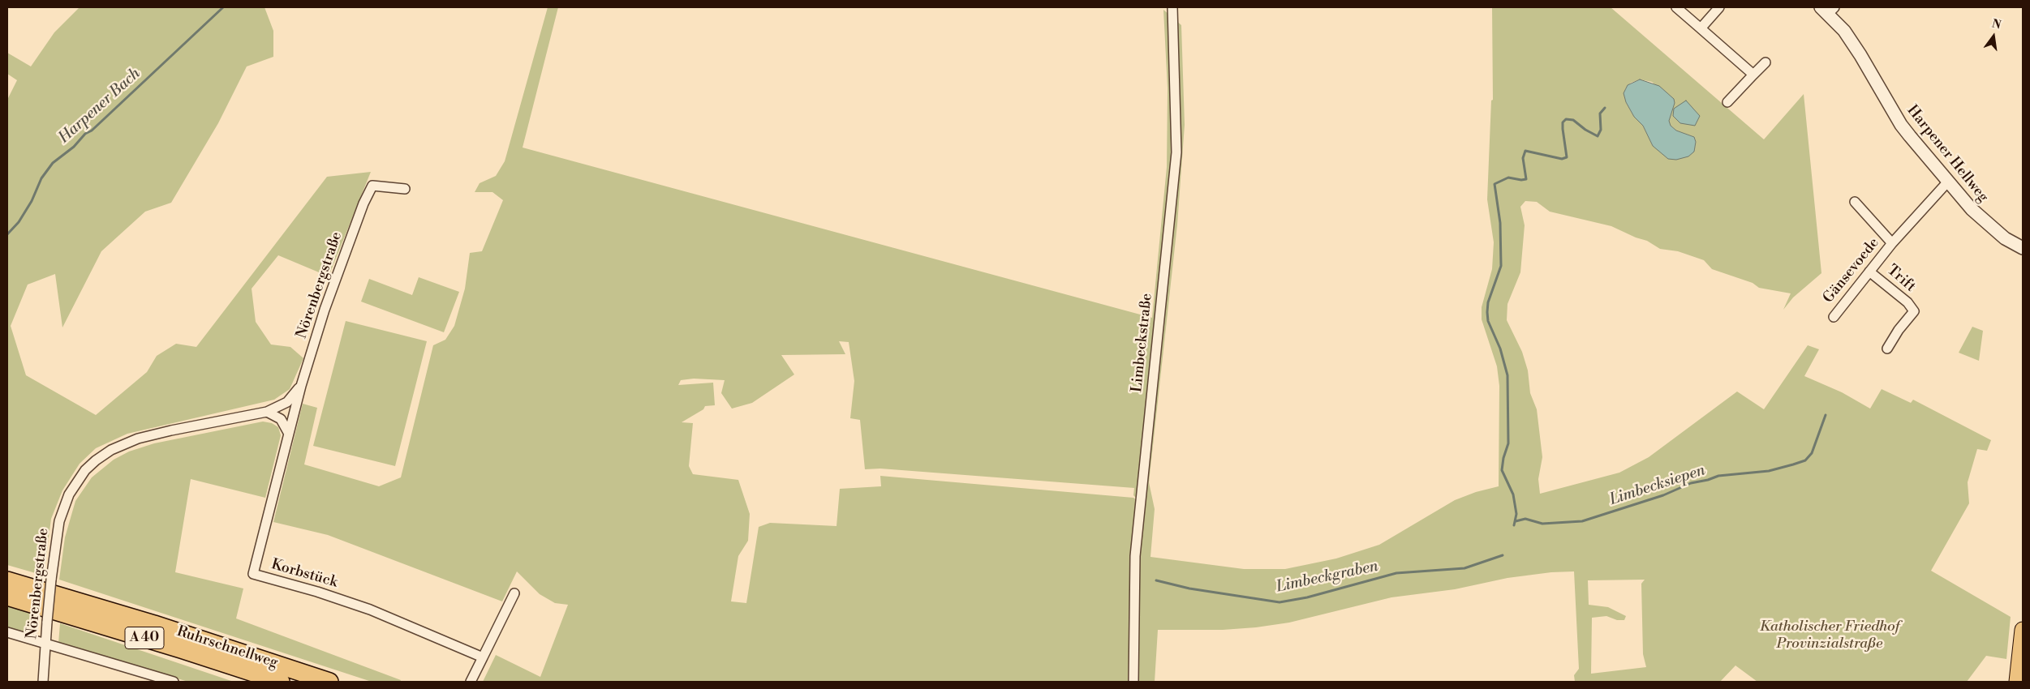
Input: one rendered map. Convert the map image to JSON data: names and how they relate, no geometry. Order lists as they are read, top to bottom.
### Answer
{
  "streets": {
    "highway": ["A 40", "Ruhrschnellweg"],
    "street": [
      "Harpener Hellweg",
      "Gänsevoede",
      "Trift",
      "Nörenbergstraße",
      "Limbeckstraße",
      "Korbstück"
    ]
  },
  "crossings": [
    ["Harpener Hellweg", "Gänsevoede"],
    ["Gänsevoede", "Trift"],
    ["Nörenbergstraße", "Korbstück"]
  ],
  "water": ["Harpener Bach", "Limbecksiepen", "Limbeckgraben"],
  "parks": ["Katholischer Friedhof Provinzialstraße"],
  "north": "top"
}
